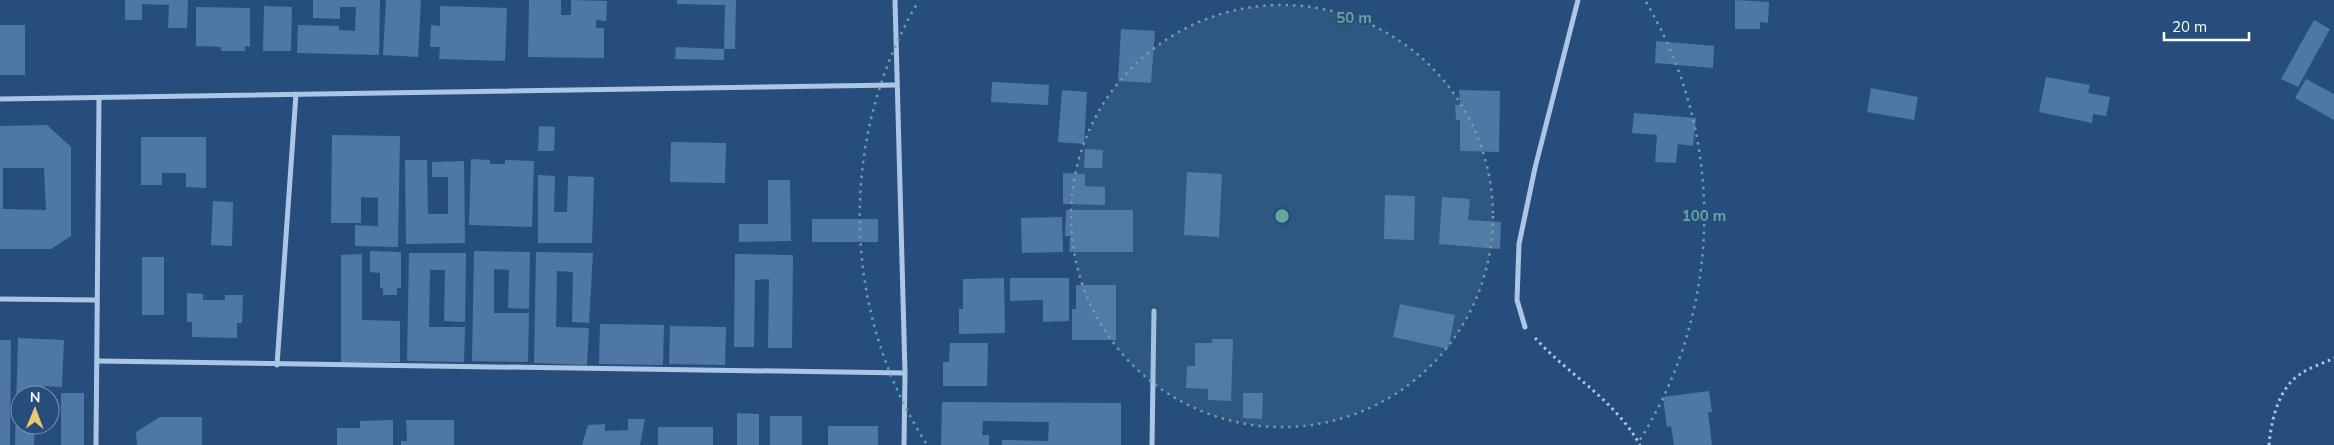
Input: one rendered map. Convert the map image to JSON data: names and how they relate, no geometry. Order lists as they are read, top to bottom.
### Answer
{
  "scale_bar": "20 m",
  "north": "top",
  "rings": ["50 m", "100 m"]
}
